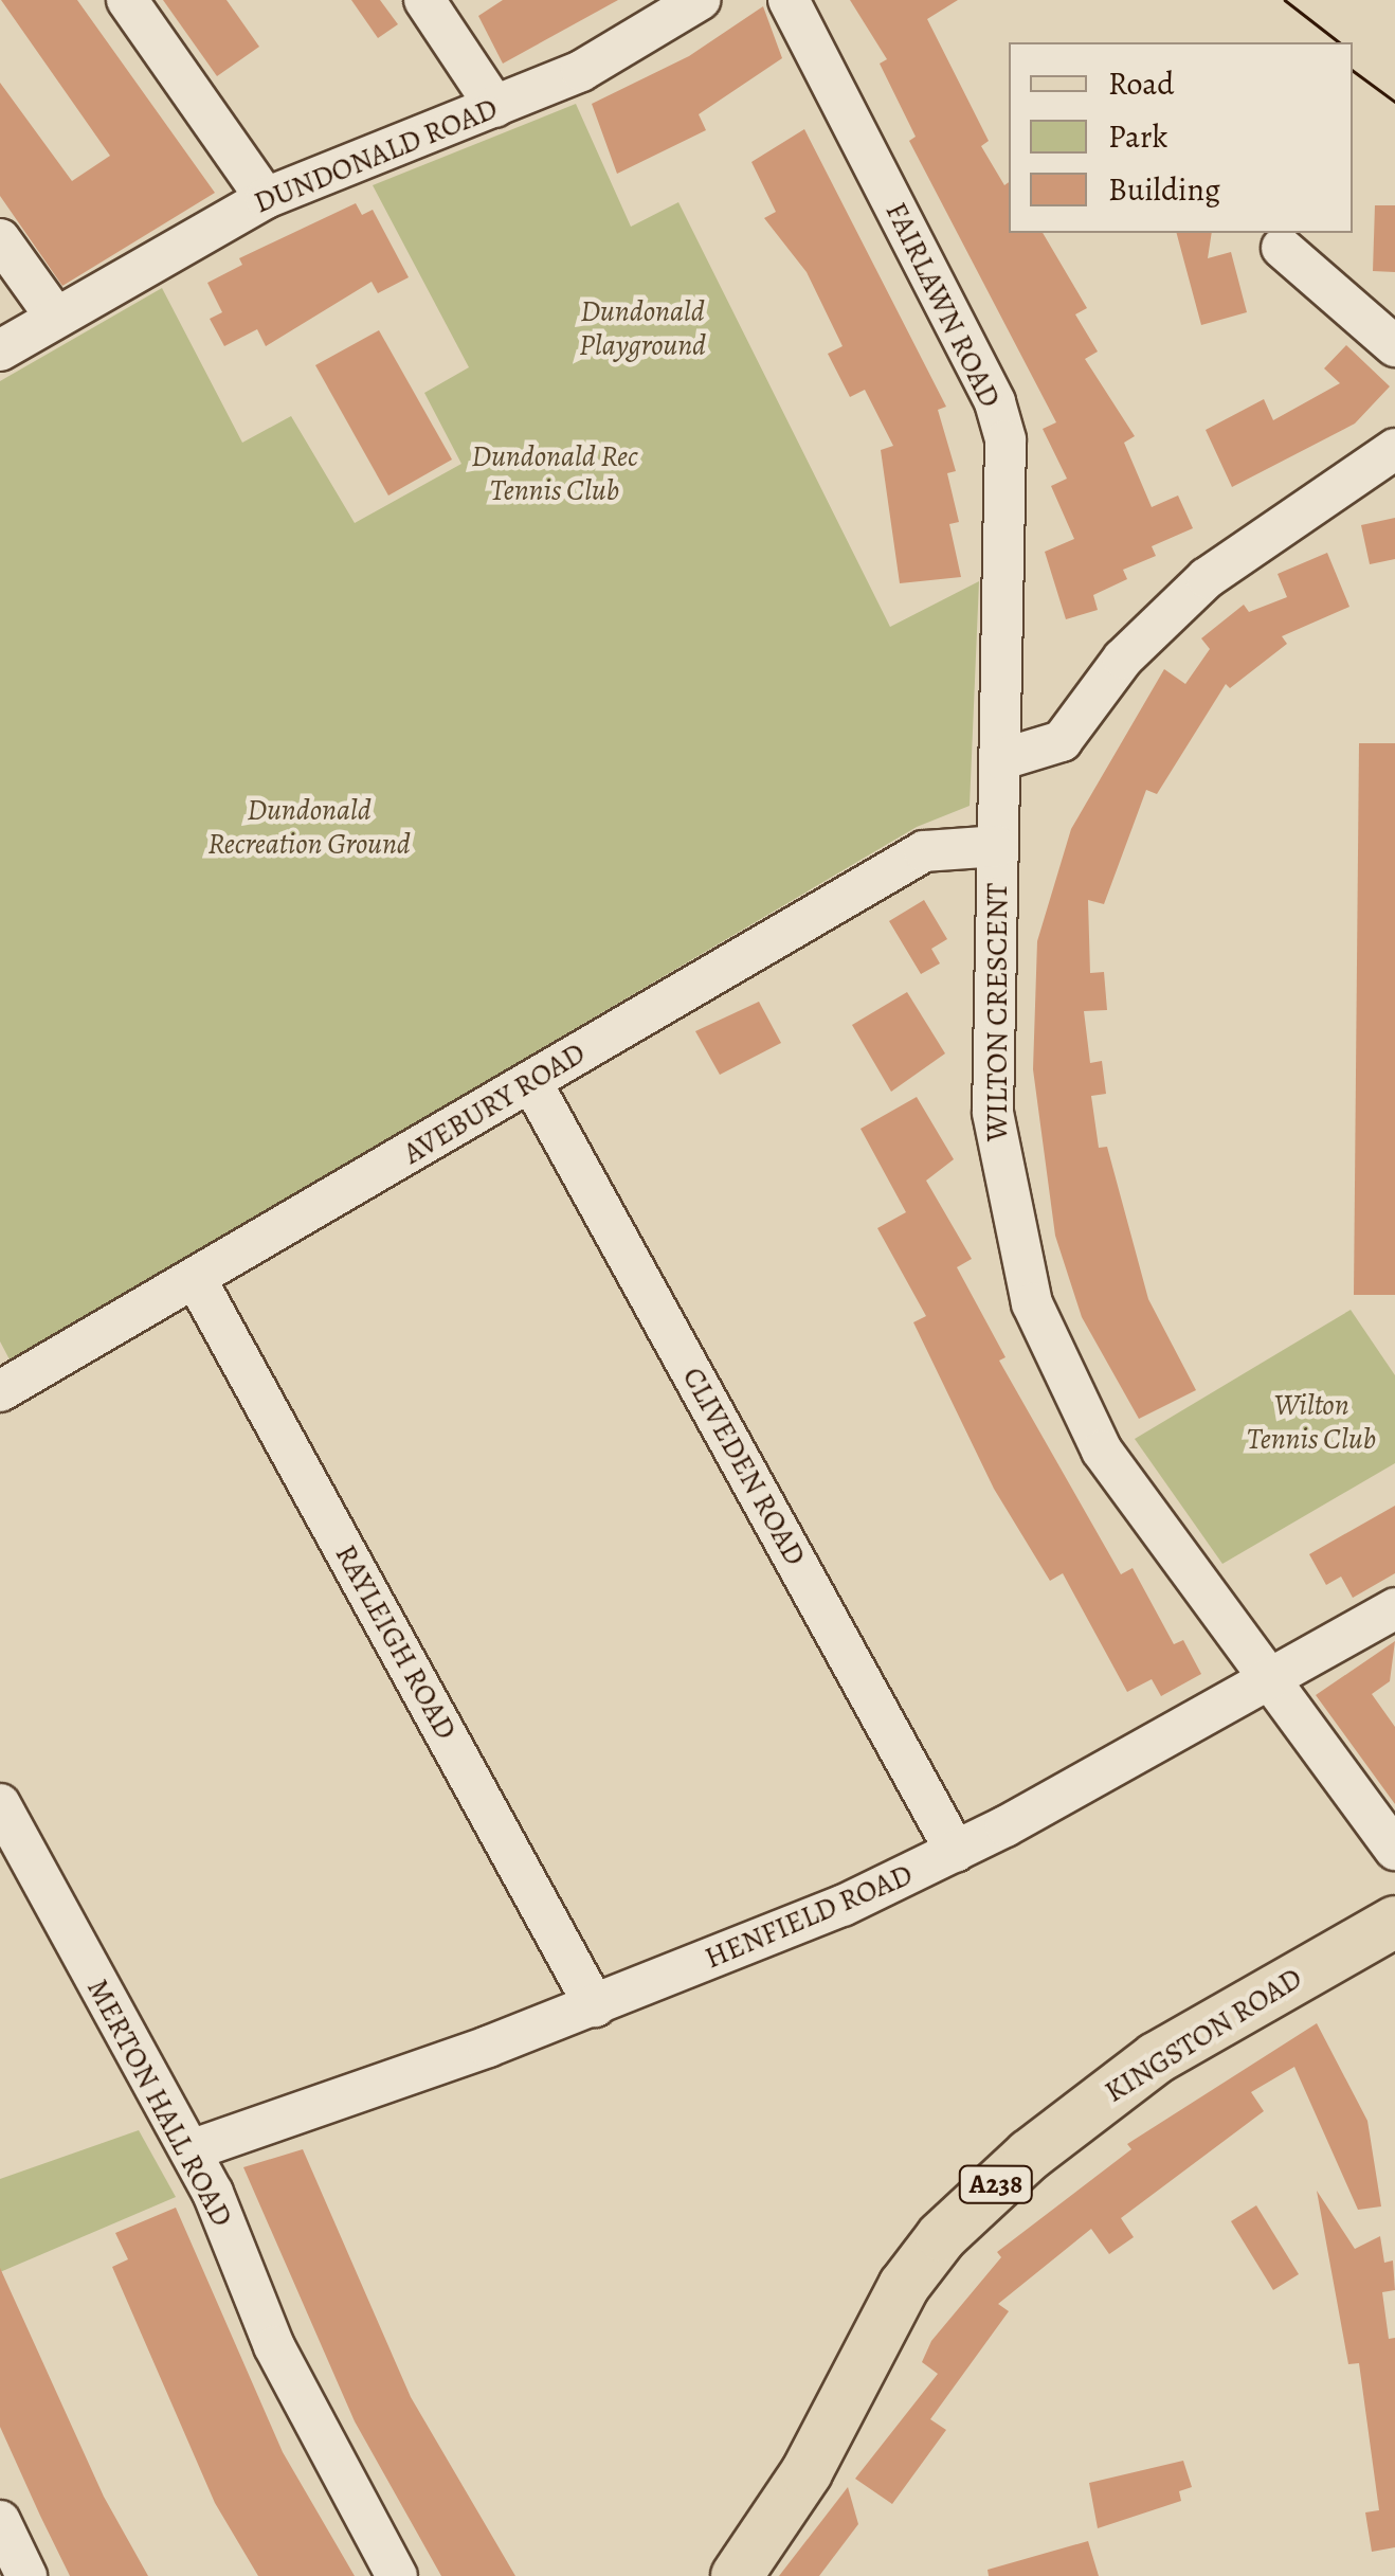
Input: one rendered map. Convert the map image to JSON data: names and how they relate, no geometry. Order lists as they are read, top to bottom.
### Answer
{
  "streets": {
    "main road": ["KINGSTON ROAD", "A238"],
    "street": [
      "DUNDONALD ROAD",
      "FAIRLAWN ROAD",
      "WILTON CRESCENT",
      "AVEBURY ROAD",
      "CLIVEDEN ROAD",
      "RAYLEIGH ROAD",
      "HENFIELD ROAD",
      "MERTON HALL ROAD"
    ]
  },
  "crossings": [
    ["FAIRLAWN ROAD", "WILTON CRESCENT"],
    ["WILTON CRESCENT", "AVEBURY ROAD"],
    ["WILTON CRESCENT", "HENFIELD ROAD"],
    ["AVEBURY ROAD", "CLIVEDEN ROAD"],
    ["AVEBURY ROAD", "RAYLEIGH ROAD"],
    ["CLIVEDEN ROAD", "HENFIELD ROAD"],
    ["RAYLEIGH ROAD", "HENFIELD ROAD"],
    ["HENFIELD ROAD", "MERTON HALL ROAD"]
  ],
  "parks": [
    "Dundonald Playground",
    "Dundonald Rec Tennis Club",
    "Dundonald Recreation Ground",
    "Wilton Tennis Club"
  ],
  "legend": ["Road", "Park", "Building"]
}
